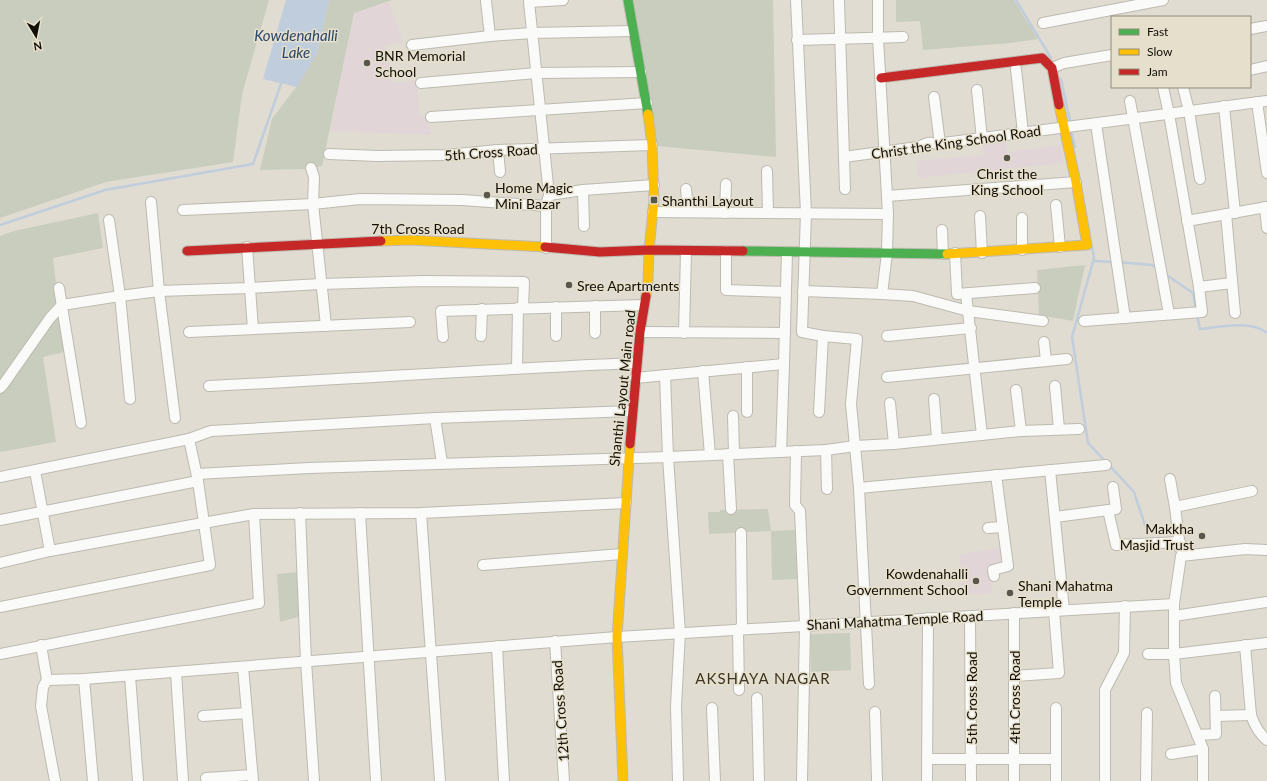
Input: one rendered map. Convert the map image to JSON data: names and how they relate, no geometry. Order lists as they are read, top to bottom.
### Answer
{
  "streets": {
    "street": [
      "Christ the King School Road",
      "5th Cross Road",
      "7th Cross Road",
      "Shanthi Layout Main road",
      "Shani Mahatma Temple Road",
      "4th Cross Road",
      "12th Cross Road"
    ]
  },
  "crossings": [
    ["5th Cross Road", "Shanthi Layout Main road"],
    ["5th Cross Road", "Shani Mahatma Temple Road"],
    ["7th Cross Road", "Shanthi Layout Main road"],
    ["Shanthi Layout Main road", "Shani Mahatma Temple Road"],
    ["Shani Mahatma Temple Road", "4th Cross Road"],
    ["Shani Mahatma Temple Road", "12th Cross Road"]
  ],
  "districts": ["AKSHAYA NAGAR"],
  "water": ["Kowdenahalli Lake"],
  "places": {
    "other": [
      "BNR Memorial School",
      "Christ the King School",
      "Home Magic Mini Bazar",
      "Sree Apartments",
      "Makkha Masjid Trust",
      "Kowdenahalli Government School",
      "Shani Mahatma Temple"
    ],
    "transit": ["Shanthi Layout"]
  },
  "legend": ["Fast", "Slow", "Jam"],
  "north": "bottom"
}
